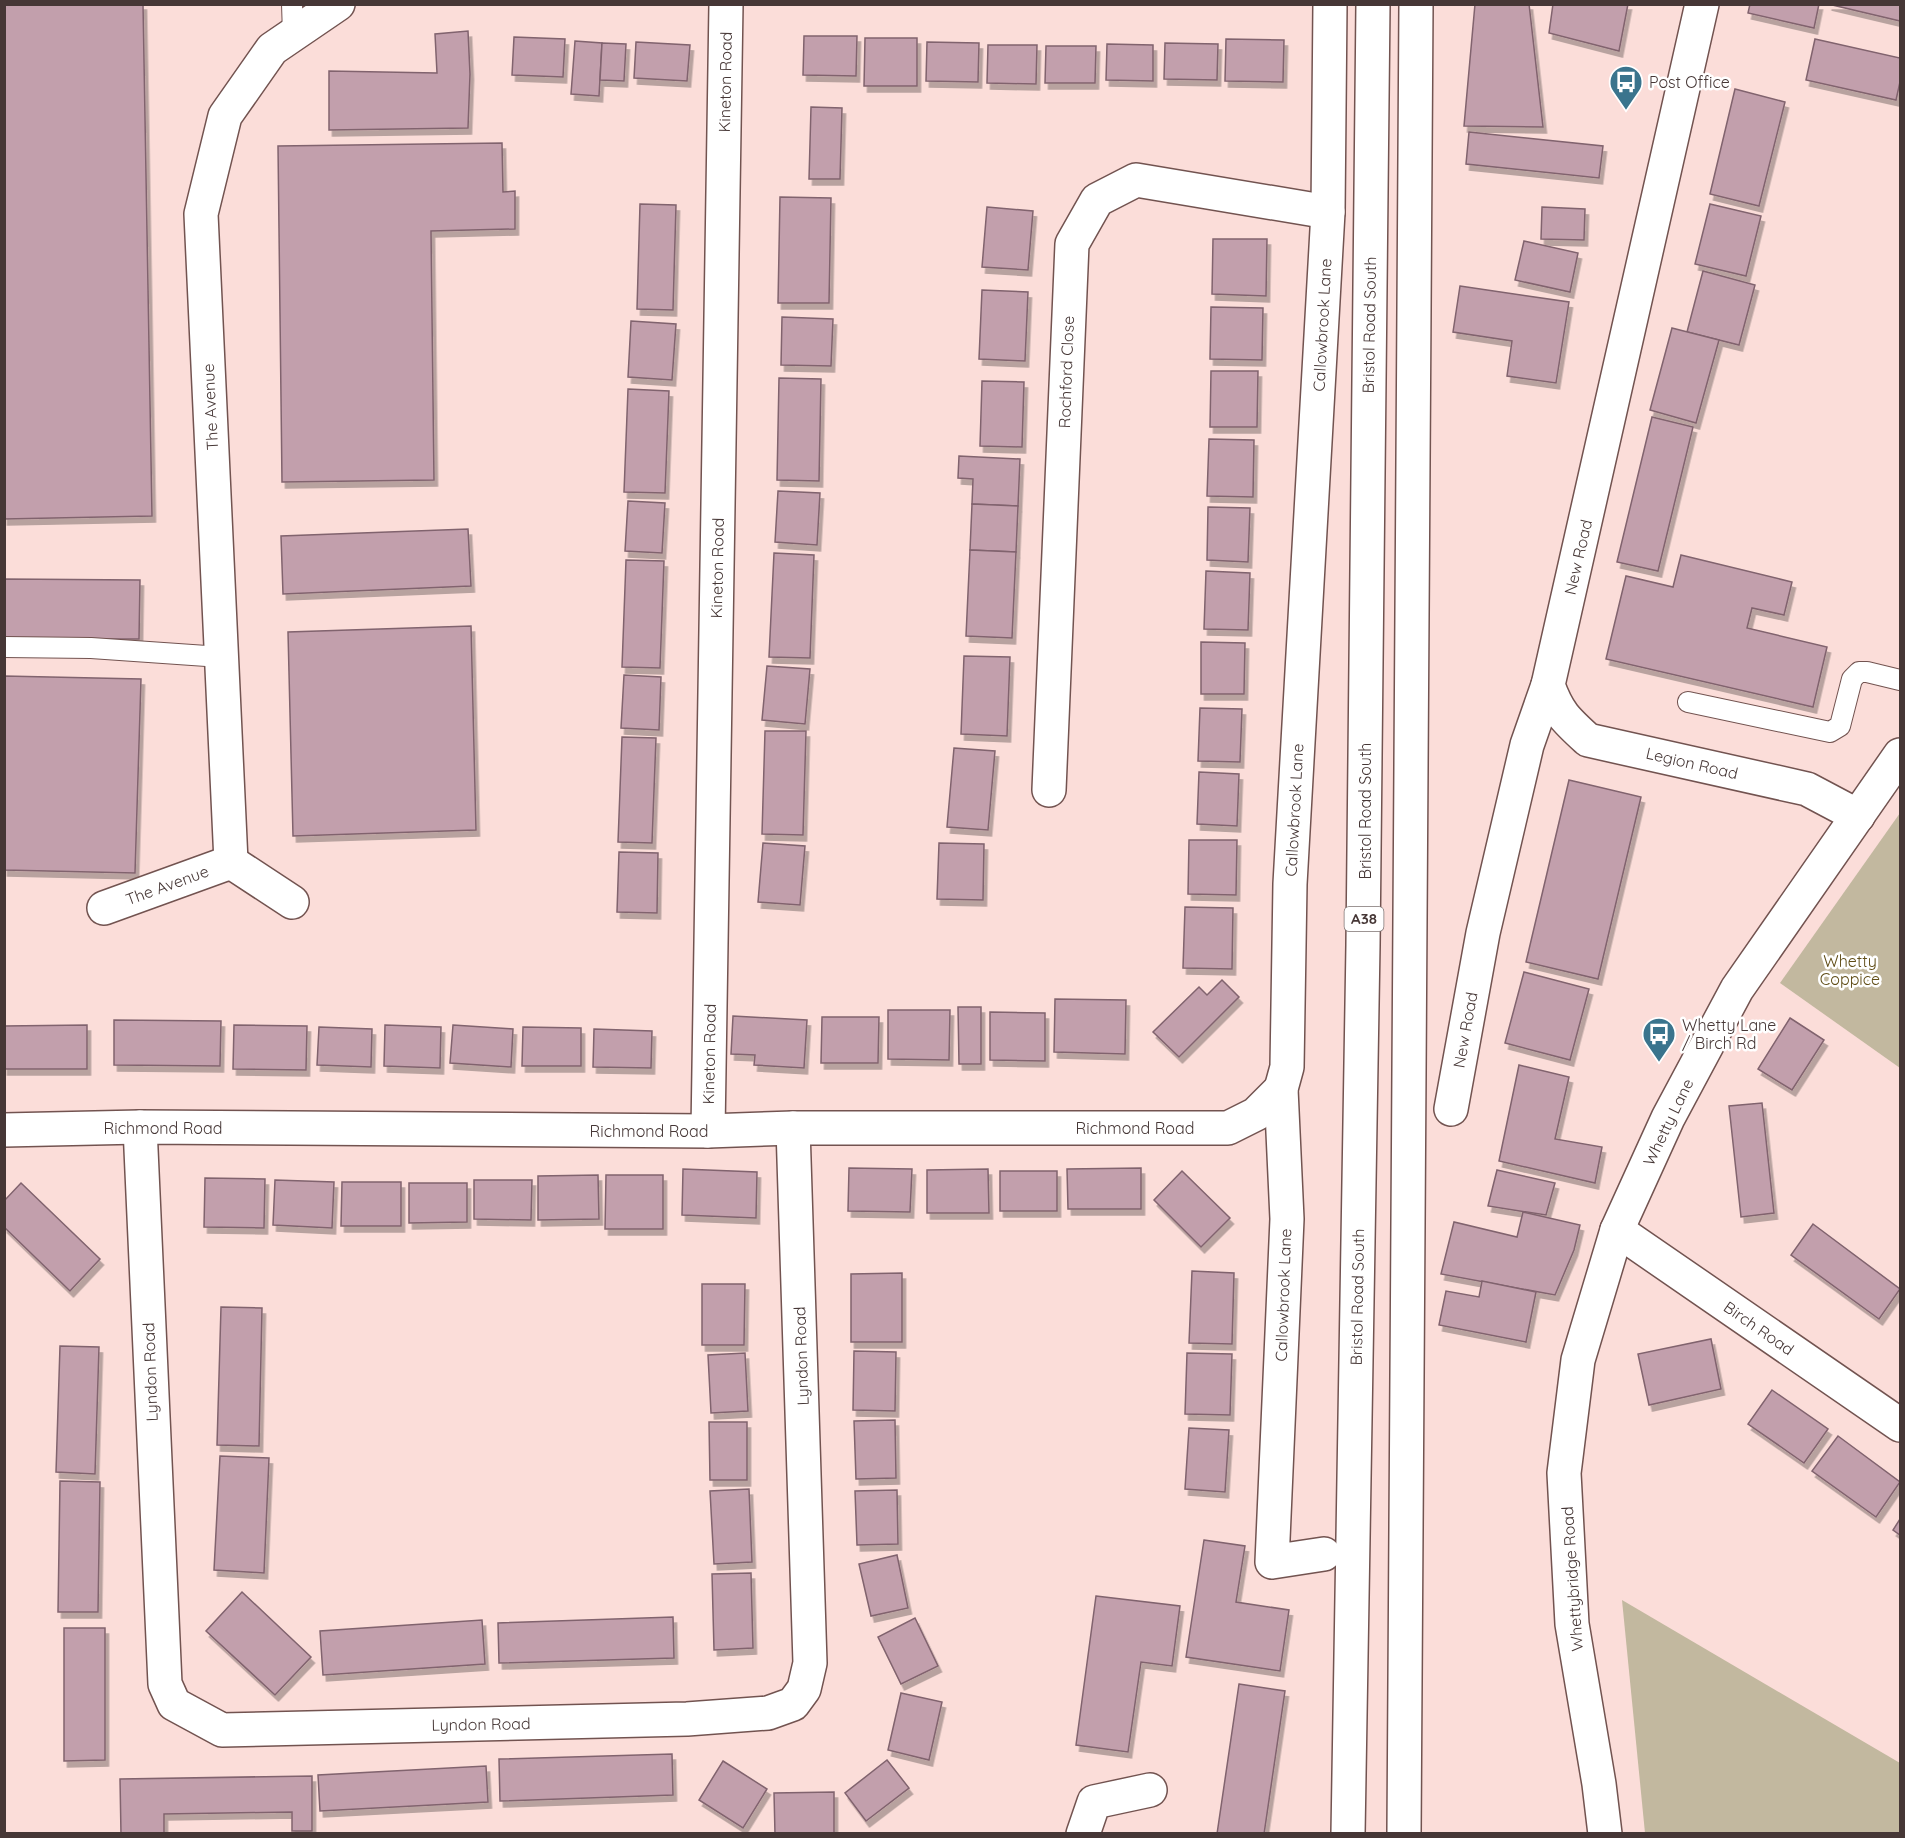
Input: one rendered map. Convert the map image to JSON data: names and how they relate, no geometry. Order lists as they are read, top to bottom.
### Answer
{
  "streets": {
    "main road": [
      "Kineton Road",
      "Callowbrook Lane",
      "Bristol Road South",
      "Rochford Close",
      "The Avenue",
      "New Road",
      "Legion Road",
      "A38",
      "Whetty Lane",
      "Richmond Road",
      "Birch Road",
      "Lyndon Road",
      "Whettybridge Road"
    ]
  },
  "crossings": [
    ["Kineton Road", "Richmond Road"],
    ["Callowbrook Lane", "Rochford Close"],
    ["Callowbrook Lane", "Richmond Road"],
    ["New Road", "Legion Road"],
    ["Legion Road", "Whetty Lane"],
    ["Whetty Lane", "Birch Road"],
    ["Whetty Lane", "Whettybridge Road"],
    ["Richmond Road", "Lyndon Road"]
  ],
  "parks": ["Whetty Coppice"],
  "places": {
    "bus stop": ["Post Office", "Whetty Lane / Birch Rd"]
  }
}
